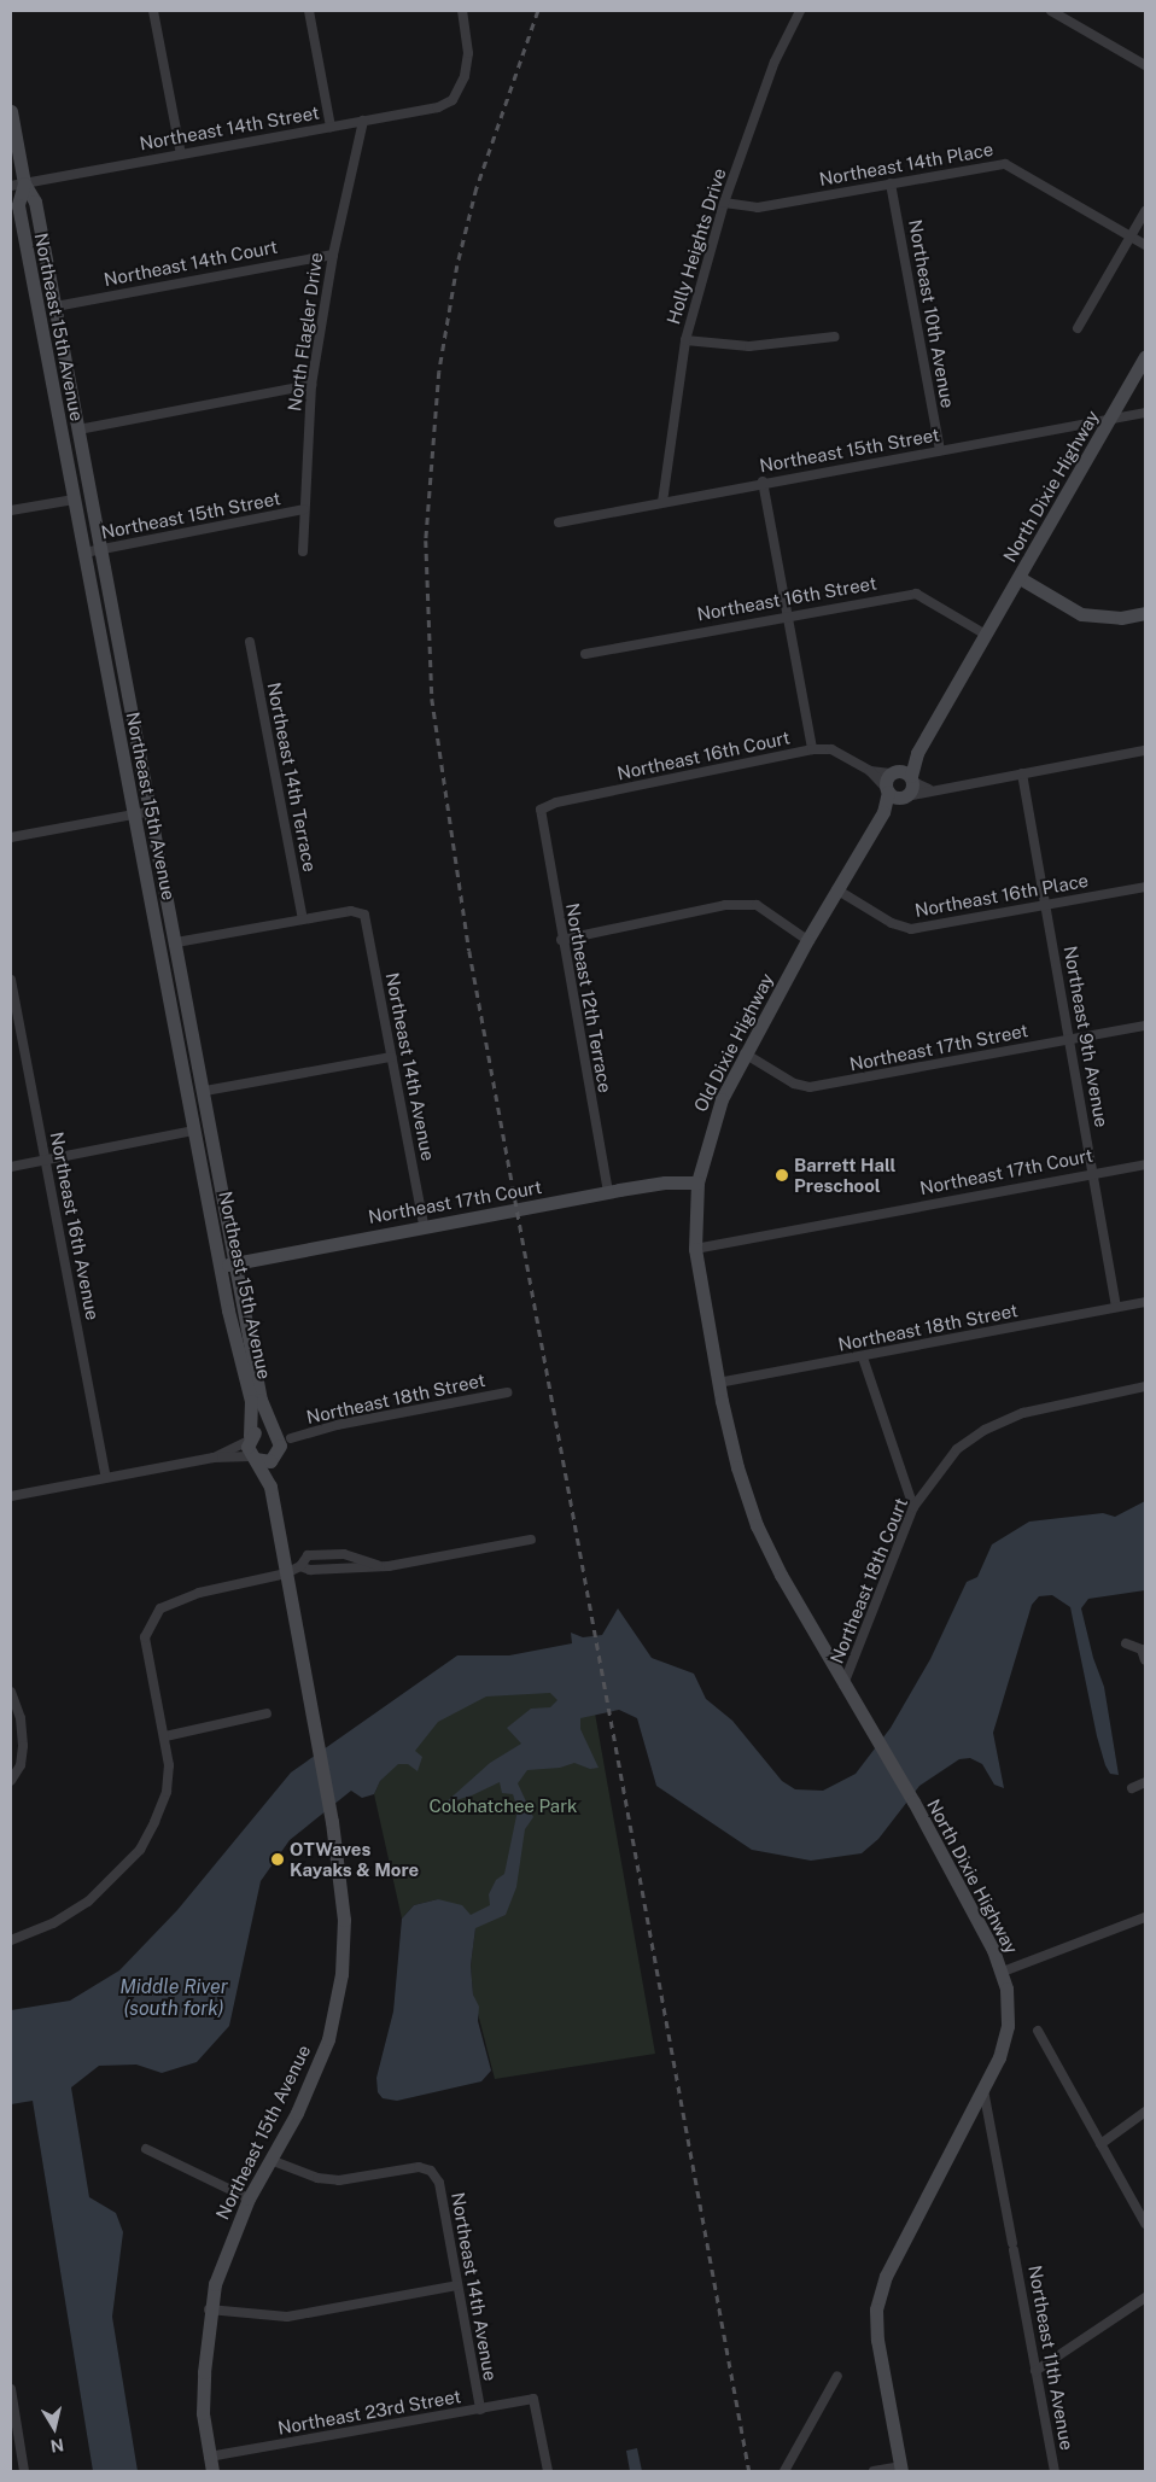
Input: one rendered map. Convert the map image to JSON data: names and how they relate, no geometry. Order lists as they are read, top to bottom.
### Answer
{
  "streets": {
    "street": [
      "Northeast 14th Street",
      "Northeast 14th Place",
      "Holly Heights Drive",
      "Northeast 14th Court",
      "Northeast 10th Avenue",
      "Northeast 15th Avenue",
      "North Flagler Drive",
      "Northeast 15th Street",
      "North Dixie Highway",
      "Northeast 16th Street",
      "Northeast 16th Court",
      "Northeast 14th Terrace",
      "Northeast 16th Place",
      "Northeast 12th Terrace",
      "Northeast 9th Avenue",
      "Old Dixie Highway",
      "Northeast 17th Street",
      "Northeast 14th Avenue",
      "Northeast 17th Court",
      "Northeast 16th Avenue",
      "Northeast 18th Street",
      "Northeast 18th Court",
      "Northeast 11th Avenue",
      "Northeast 23rd Street"
    ]
  },
  "crossings": [
    ["Northeast 14th Street", "Northeast 15th Avenue"],
    ["Northeast 14th Street", "North Flagler Drive"],
    ["Northeast 14th Place", "Holly Heights Drive"],
    ["Northeast 14th Place", "Northeast 10th Avenue"],
    ["Holly Heights Drive", "Northeast 15th Street"],
    ["Northeast 14th Court", "Northeast 15th Avenue"],
    ["Northeast 14th Court", "North Flagler Drive"],
    ["Northeast 10th Avenue", "Northeast 15th Street"],
    ["Northeast 15th Avenue", "Northeast 15th Street"],
    ["Northeast 15th Avenue", "Northeast 14th Avenue"],
    ["Northeast 15th Avenue", "Northeast 17th Court"],
    ["Northeast 15th Avenue", "Northeast 18th Street"],
    ["Northeast 15th Avenue", "Northeast 23rd Street"],
    ["North Flagler Drive", "Northeast 15th Street"],
    ["Northeast 15th Street", "North Dixie Highway"],
    ["North Dixie Highway", "Northeast 16th Street"],
    ["North Dixie Highway", "Old Dixie Highway"],
    ["North Dixie Highway", "Northeast 18th Street"],
    ["North Dixie Highway", "Northeast 18th Court"],
    ["North Dixie Highway", "Northeast 11th Avenue"],
    ["Northeast 16th Court", "Northeast 12th Terrace"],
    ["Northeast 16th Court", "Northeast 9th Avenue"],
    ["Northeast 16th Court", "Old Dixie Highway"],
    ["Northeast 14th Terrace", "Northeast 14th Avenue"],
    ["Northeast 16th Place", "Northeast 9th Avenue"],
    ["Northeast 16th Place", "Old Dixie Highway"],
    ["Northeast 12th Terrace", "Northeast 17th Court"],
    ["Northeast 9th Avenue", "Northeast 17th Street"],
    ["Northeast 9th Avenue", "Northeast 17th Court"],
    ["Northeast 9th Avenue", "Northeast 18th Street"],
    ["Old Dixie Highway", "Northeast 17th Street"],
    ["Old Dixie Highway", "Northeast 17th Court"],
    ["Old Dixie Highway", "Northeast 18th Street"],
    ["Northeast 14th Avenue", "Northeast 17th Court"],
    ["Northeast 14th Avenue", "Northeast 23rd Street"]
  ],
  "water": ["Middle River (south fork)"],
  "parks": ["Colohatchee Park"],
  "places": ["Barrett Hall Preschool", "OTWaves Kayaks & More"],
  "north": "bottom"
}
